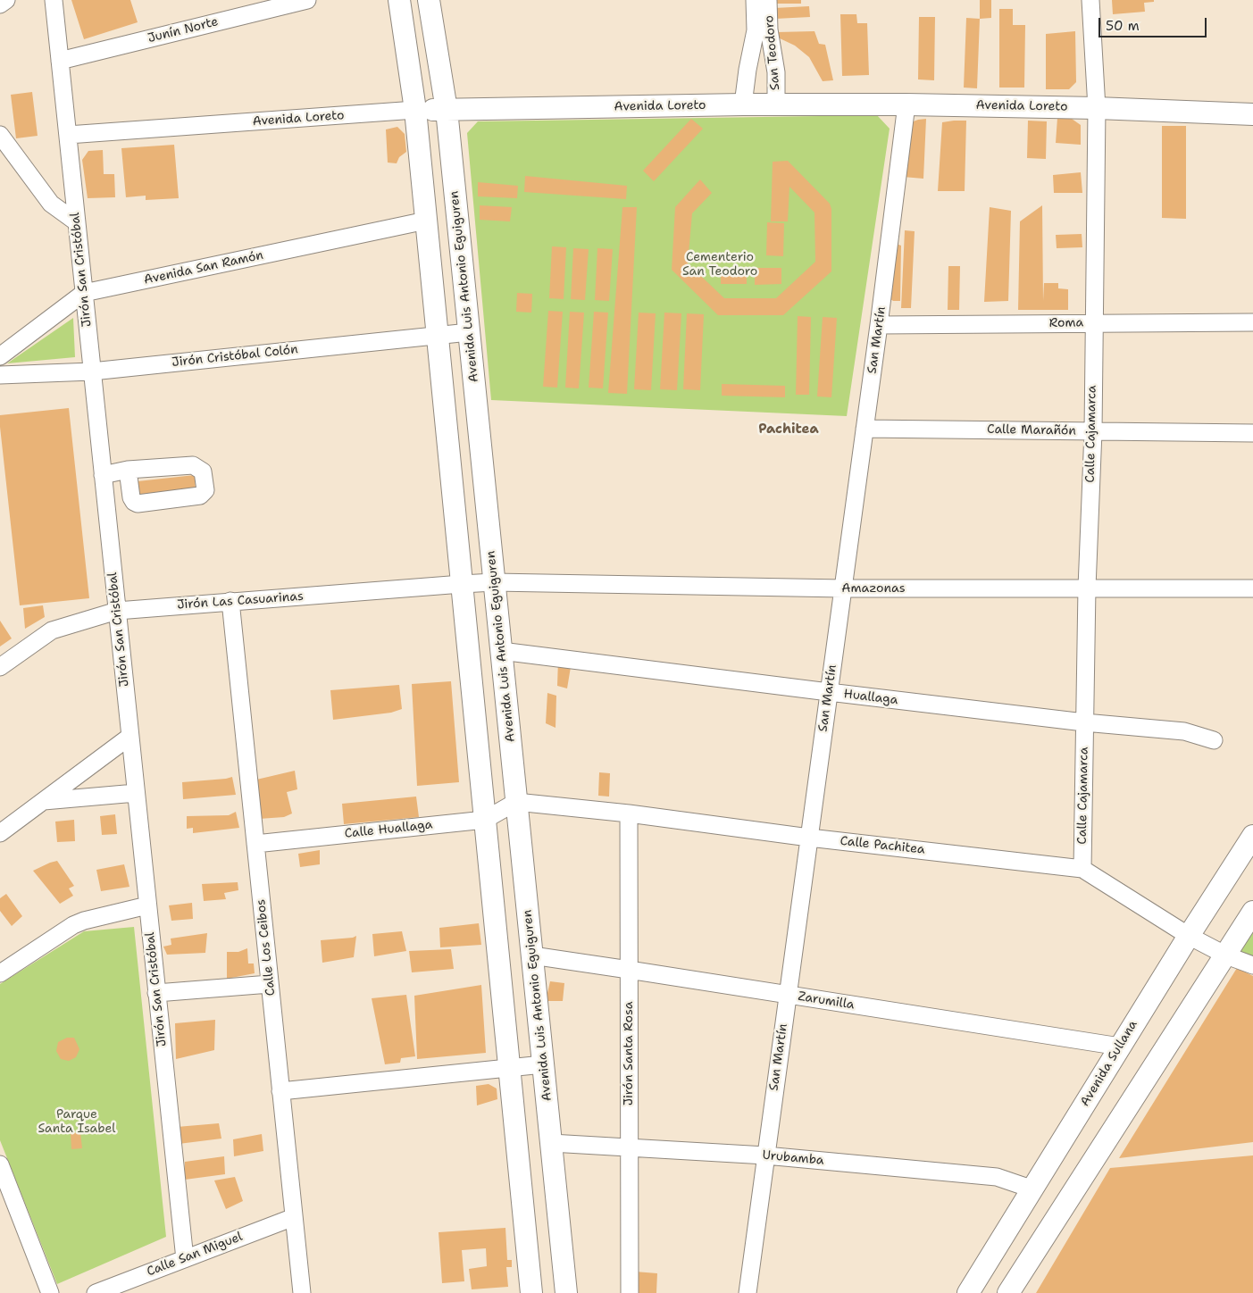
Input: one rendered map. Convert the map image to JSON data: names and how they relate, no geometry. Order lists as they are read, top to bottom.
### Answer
{
  "streets": {
    "main road": ["Avenida Loreto", "Avenida Luis Antonio Eguiguren", "Avenida Sullana"],
    "street": [
      "Junín Norte",
      "San Teodoro",
      "Avenida San Ramón",
      "Jirón San Cristóbal",
      "Roma",
      "San Martín",
      "Jirón Cristóbal Colón",
      "Calle Marañón",
      "Calle Cajamarca",
      "Amazonas",
      "Jirón Las Casuarinas",
      "Huallaga",
      "Calle Huallaga",
      "Calle Pachitea",
      "Calle Los Ceibos",
      "Zarumilla",
      "Jirón Santa Rosa",
      "Urubamba",
      "Calle San Miguel"
    ]
  },
  "crossings": [
    ["Junín Norte", "Jirón San Cristóbal"],
    ["San Teodoro", "Avenida Loreto"],
    ["Avenida Loreto", "Jirón San Cristóbal"],
    ["Avenida Loreto", "Avenida Luis Antonio Eguiguren"],
    ["Avenida Loreto", "San Martín"],
    ["Avenida Loreto", "Calle Cajamarca"],
    ["Avenida San Ramón", "Jirón San Cristóbal"],
    ["Jirón San Cristóbal", "Jirón Cristóbal Colón"],
    ["Jirón San Cristóbal", "Jirón Las Casuarinas"],
    ["Jirón San Cristóbal", "Calle San Miguel"],
    ["Avenida Luis Antonio Eguiguren", "Jirón Cristóbal Colón"],
    ["Avenida Luis Antonio Eguiguren", "Amazonas"],
    ["Avenida Luis Antonio Eguiguren", "Jirón Las Casuarinas"],
    ["Avenida Luis Antonio Eguiguren", "Huallaga"],
    ["Avenida Luis Antonio Eguiguren", "Calle Huallaga"],
    ["Avenida Luis Antonio Eguiguren", "Calle Pachitea"],
    ["Avenida Luis Antonio Eguiguren", "Zarumilla"],
    ["Avenida Luis Antonio Eguiguren", "Urubamba"],
    ["Roma", "San Martín"],
    ["Roma", "Calle Cajamarca"],
    ["San Martín", "Calle Marañón"],
    ["San Martín", "Amazonas"],
    ["San Martín", "Huallaga"],
    ["San Martín", "Calle Pachitea"],
    ["San Martín", "Zarumilla"],
    ["San Martín", "Urubamba"],
    ["Calle Marañón", "Calle Cajamarca"],
    ["Calle Cajamarca", "Amazonas"],
    ["Calle Cajamarca", "Huallaga"],
    ["Calle Cajamarca", "Calle Pachitea"],
    ["Amazonas", "Jirón Las Casuarinas"],
    ["Jirón Las Casuarinas", "Calle Los Ceibos"],
    ["Calle Huallaga", "Calle Pachitea"],
    ["Calle Huallaga", "Calle Los Ceibos"],
    ["Calle Pachitea", "Jirón Santa Rosa"],
    ["Calle Pachitea", "Avenida Sullana"],
    ["Calle Los Ceibos", "Calle San Miguel"],
    ["Zarumilla", "Jirón Santa Rosa"],
    ["Zarumilla", "Avenida Sullana"],
    ["Jirón Santa Rosa", "Urubamba"],
    ["Avenida Sullana", "Urubamba"]
  ],
  "districts": ["Pachitea"],
  "parks": ["Cementerio San Teodoro", "Parque Santa Isabel"],
  "scale_bar": "50 m"
}
